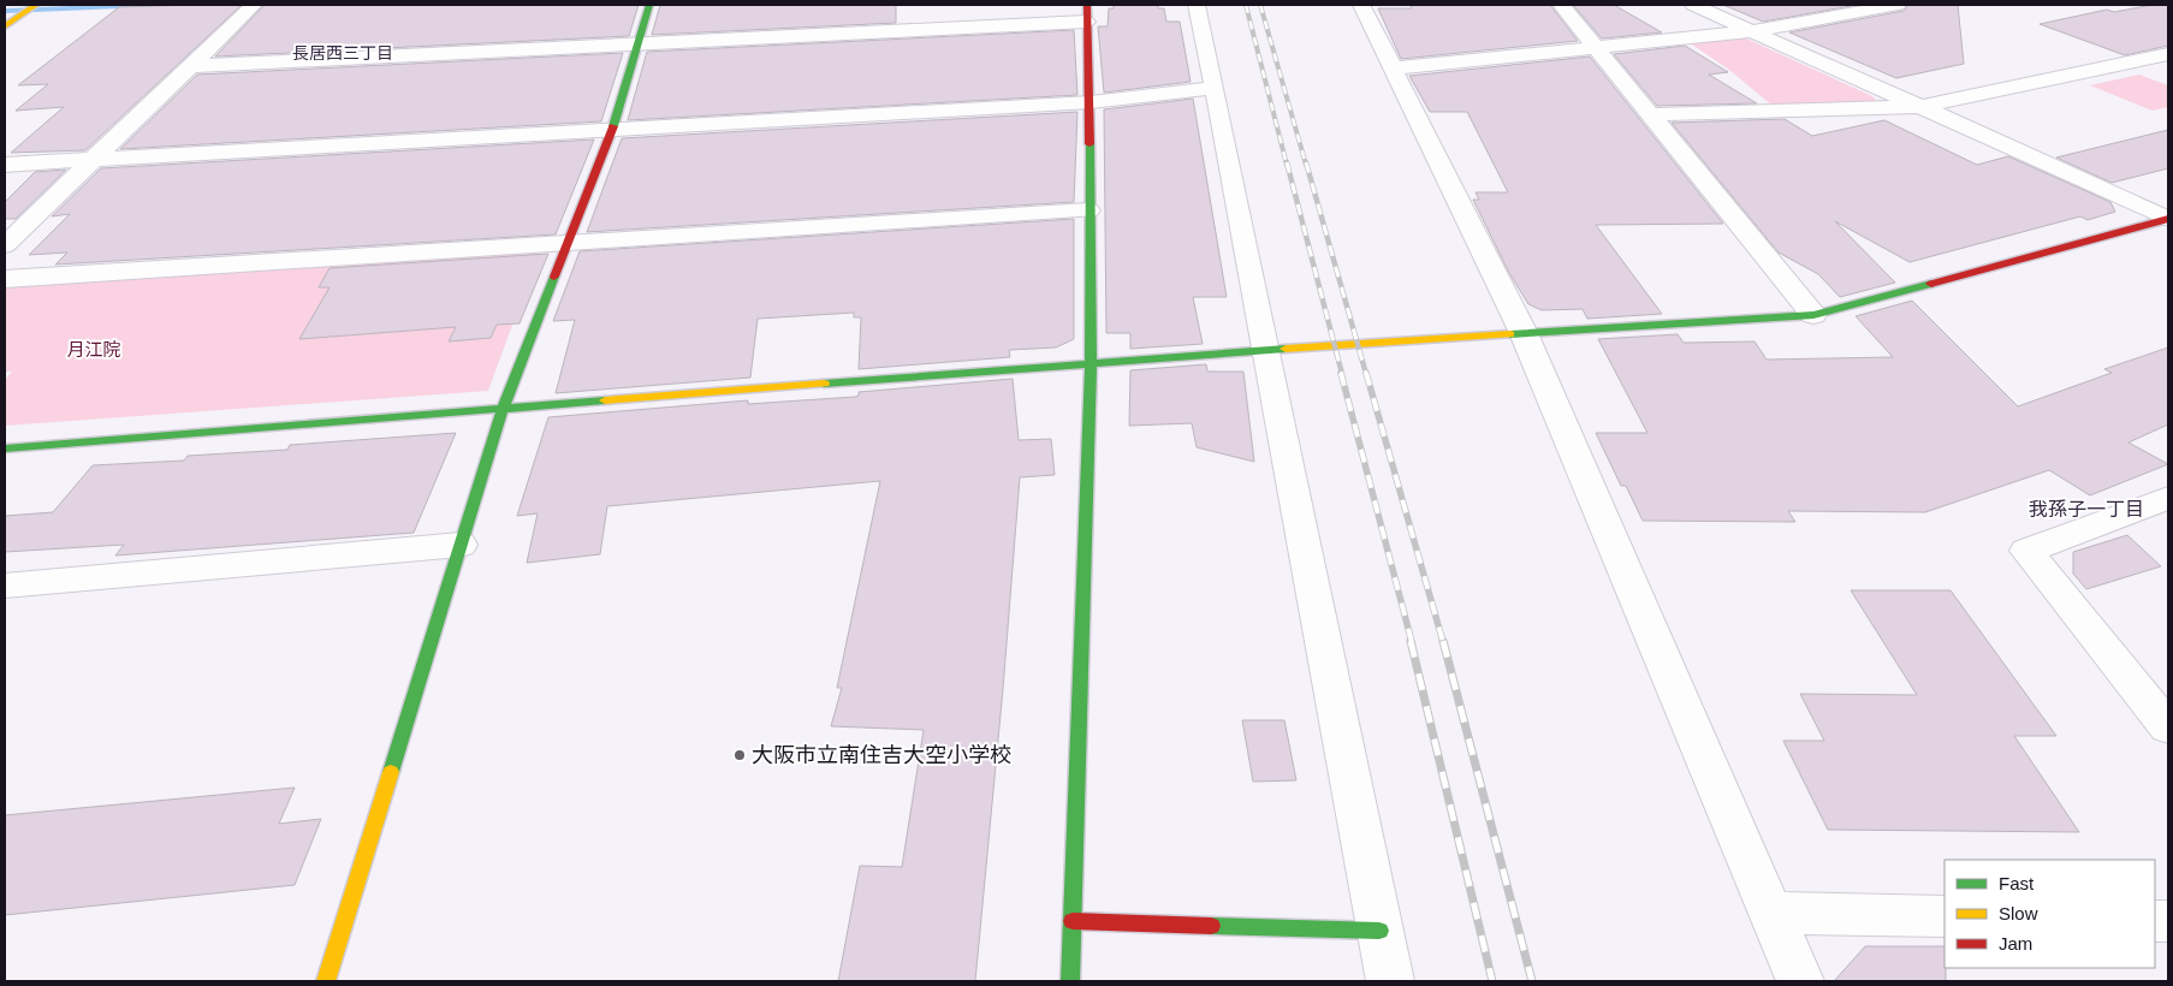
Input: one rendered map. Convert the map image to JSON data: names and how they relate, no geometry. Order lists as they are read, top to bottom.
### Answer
{
  "districts": ["長居西三丁目", "我孫子一丁目"],
  "parks": ["月江院"],
  "places": ["大阪市立南住吉大空小学校"],
  "legend": ["Fast", "Slow", "Jam"]
}
